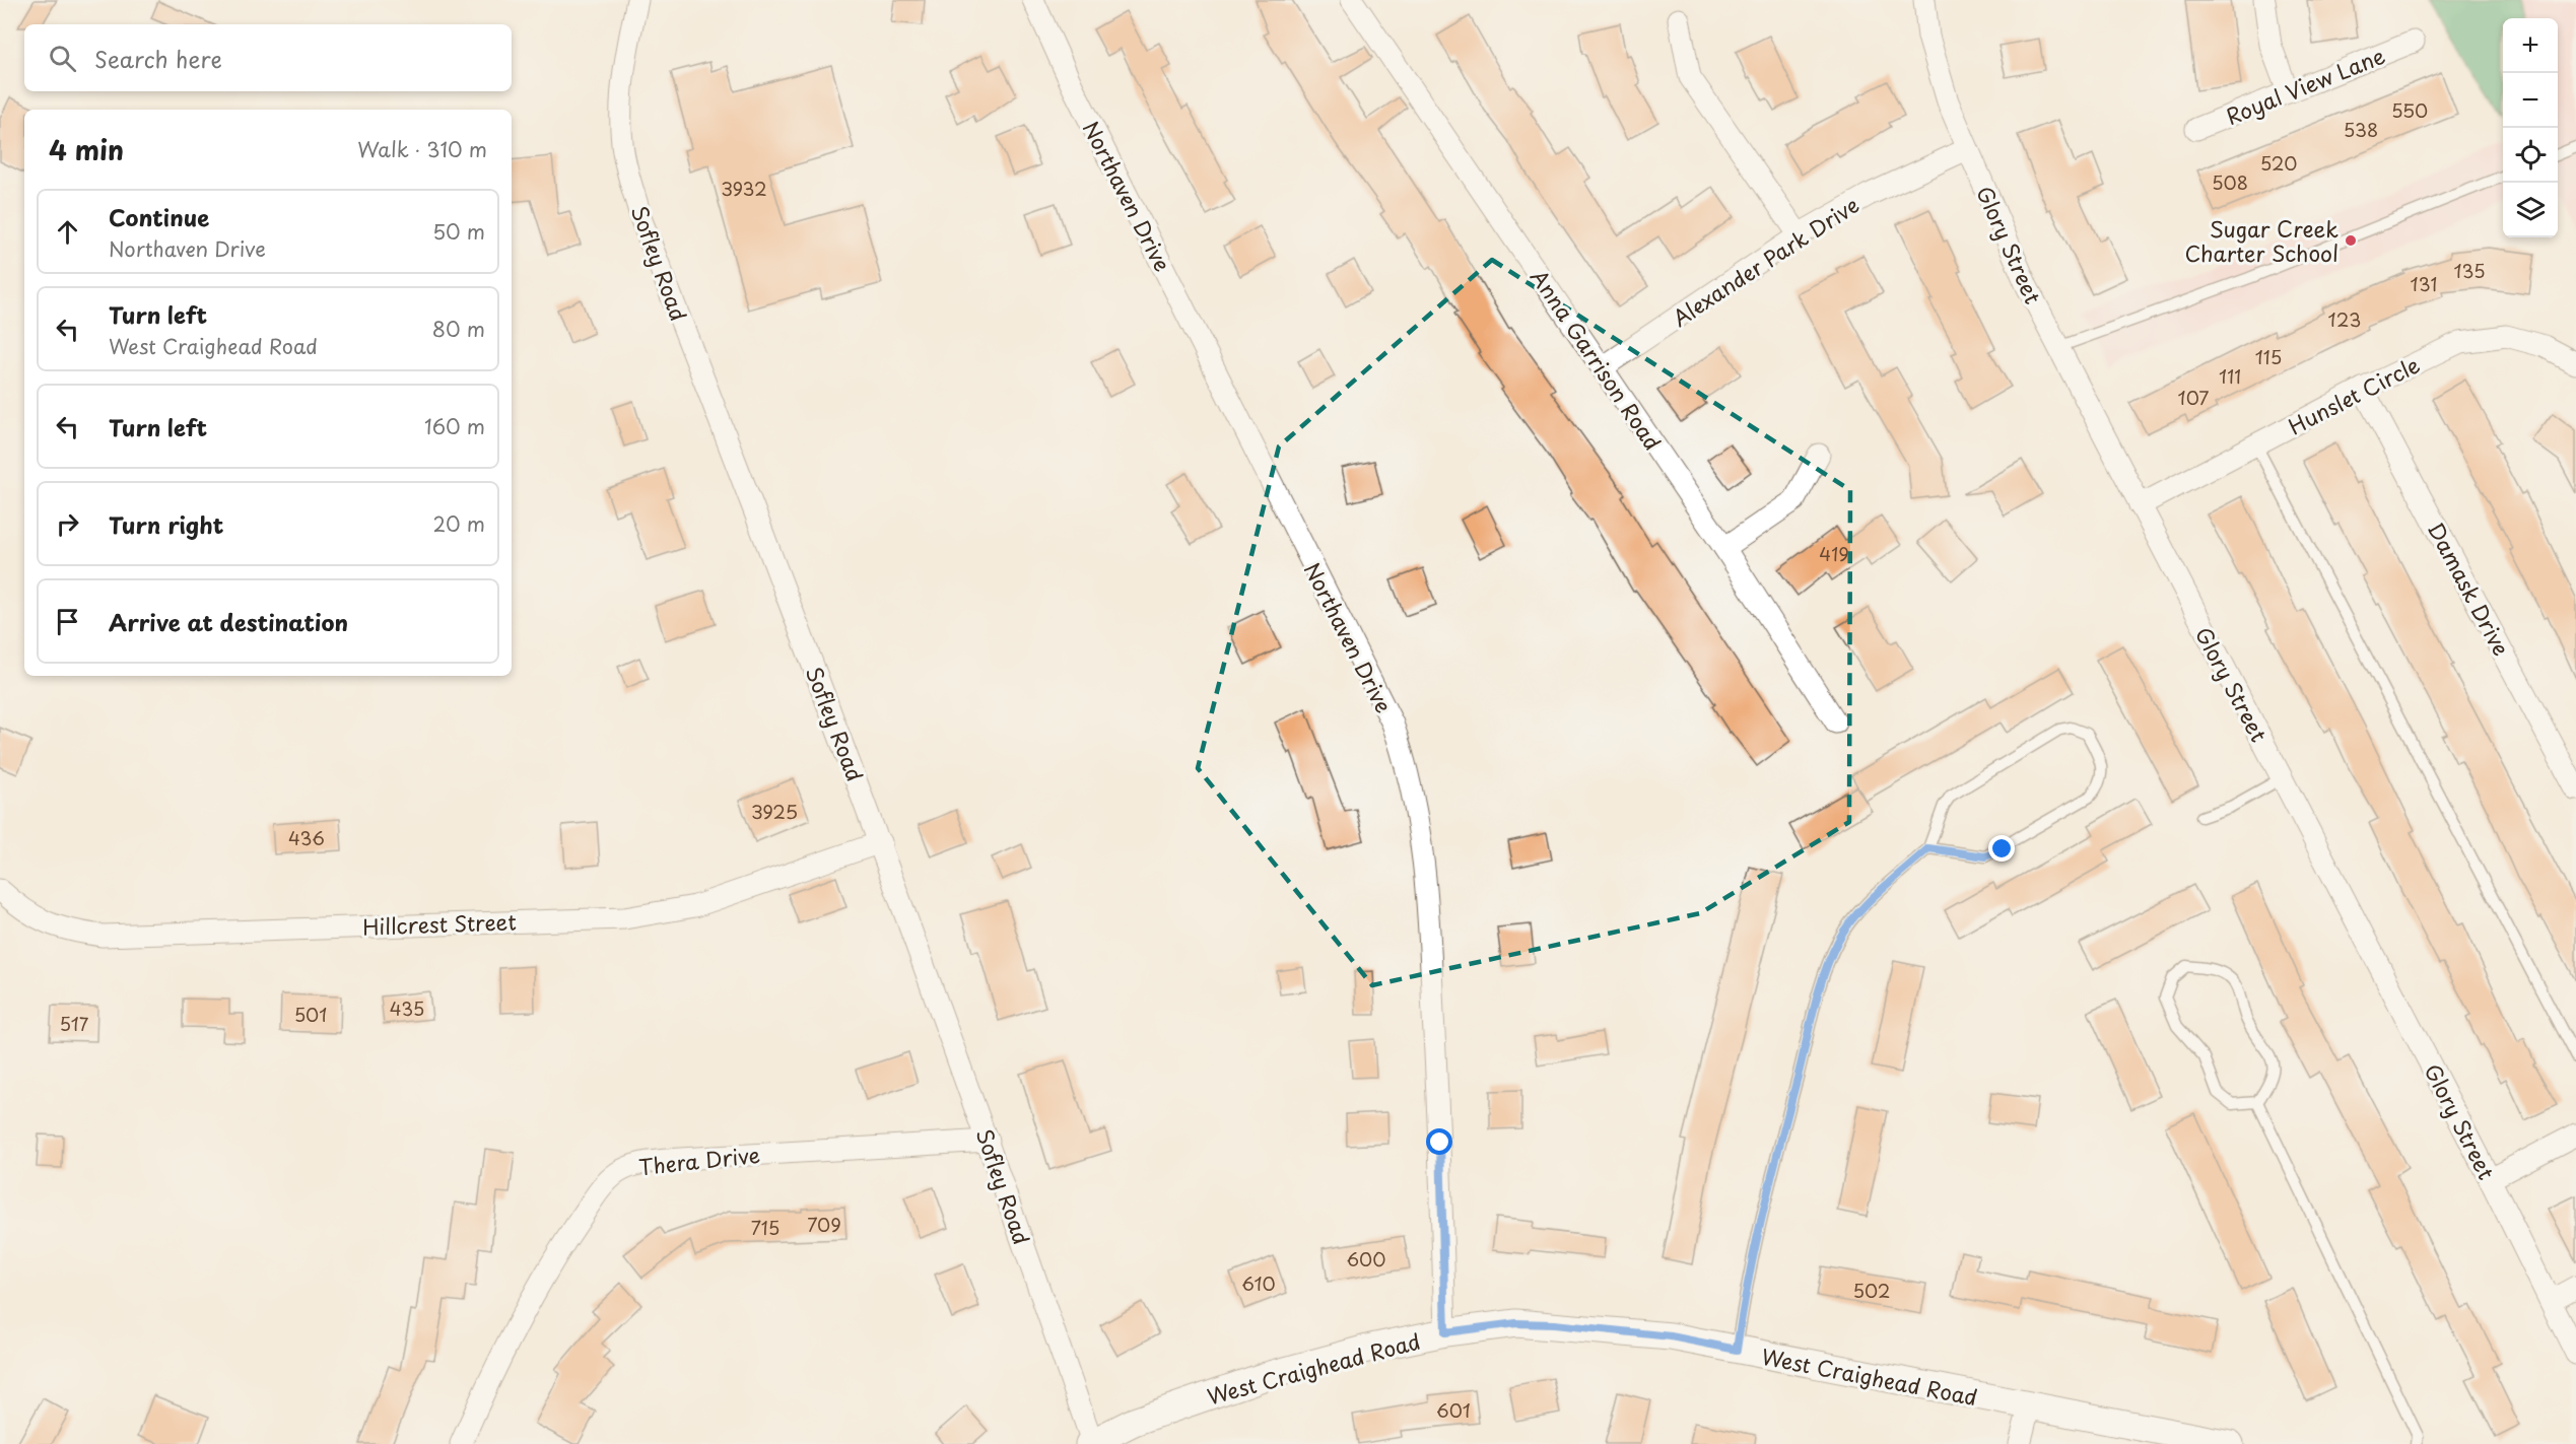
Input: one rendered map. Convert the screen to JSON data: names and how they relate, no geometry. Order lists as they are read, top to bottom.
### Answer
{
  "streets": {
    "street": [
      "Royal View Lane",
      "Northaven Drive",
      "Glory Street",
      "Alexander Park Drive",
      "Sofley Road",
      "Anna Garrison Road",
      "Hunslet Circle",
      "Damask Drive",
      "Hillcrest Street",
      "Thera Drive",
      "West Craighead Road"
    ]
  },
  "crossings": [
    ["Northaven Drive", "West Craighead Road"],
    ["Glory Street", "Alexander Park Drive"],
    ["Glory Street", "Hunslet Circle"],
    ["Alexander Park Drive", "Anna Garrison Road"],
    ["Sofley Road", "Hillcrest Street"],
    ["Sofley Road", "Thera Drive"],
    ["Sofley Road", "West Craighead Road"],
    ["Hunslet Circle", "Damask Drive"]
  ],
  "places": ["Sugar Creek Charter School"],
  "house_numbers": [
    "550",
    "538",
    "520",
    "508",
    "3932",
    "135",
    "131",
    "123",
    "115",
    "111",
    "107",
    "419",
    "3925",
    "436",
    "435",
    "501",
    "517",
    "709",
    "715",
    "600",
    "610",
    "502",
    "601"
  ],
  "page": {
    "map_buttons": ["+", "−"],
    "search": "Search here",
    "heading": ["4 min", "Walk · 310 m"],
    "list": [
      ["Continue", "Northaven Drive", "50 m"],
      ["Turn left", "West Craighead Road", "80 m"],
      ["Turn left", "160 m"],
      ["Turn right", "20 m"],
      "Arrive at destination"
    ]
  }
}
